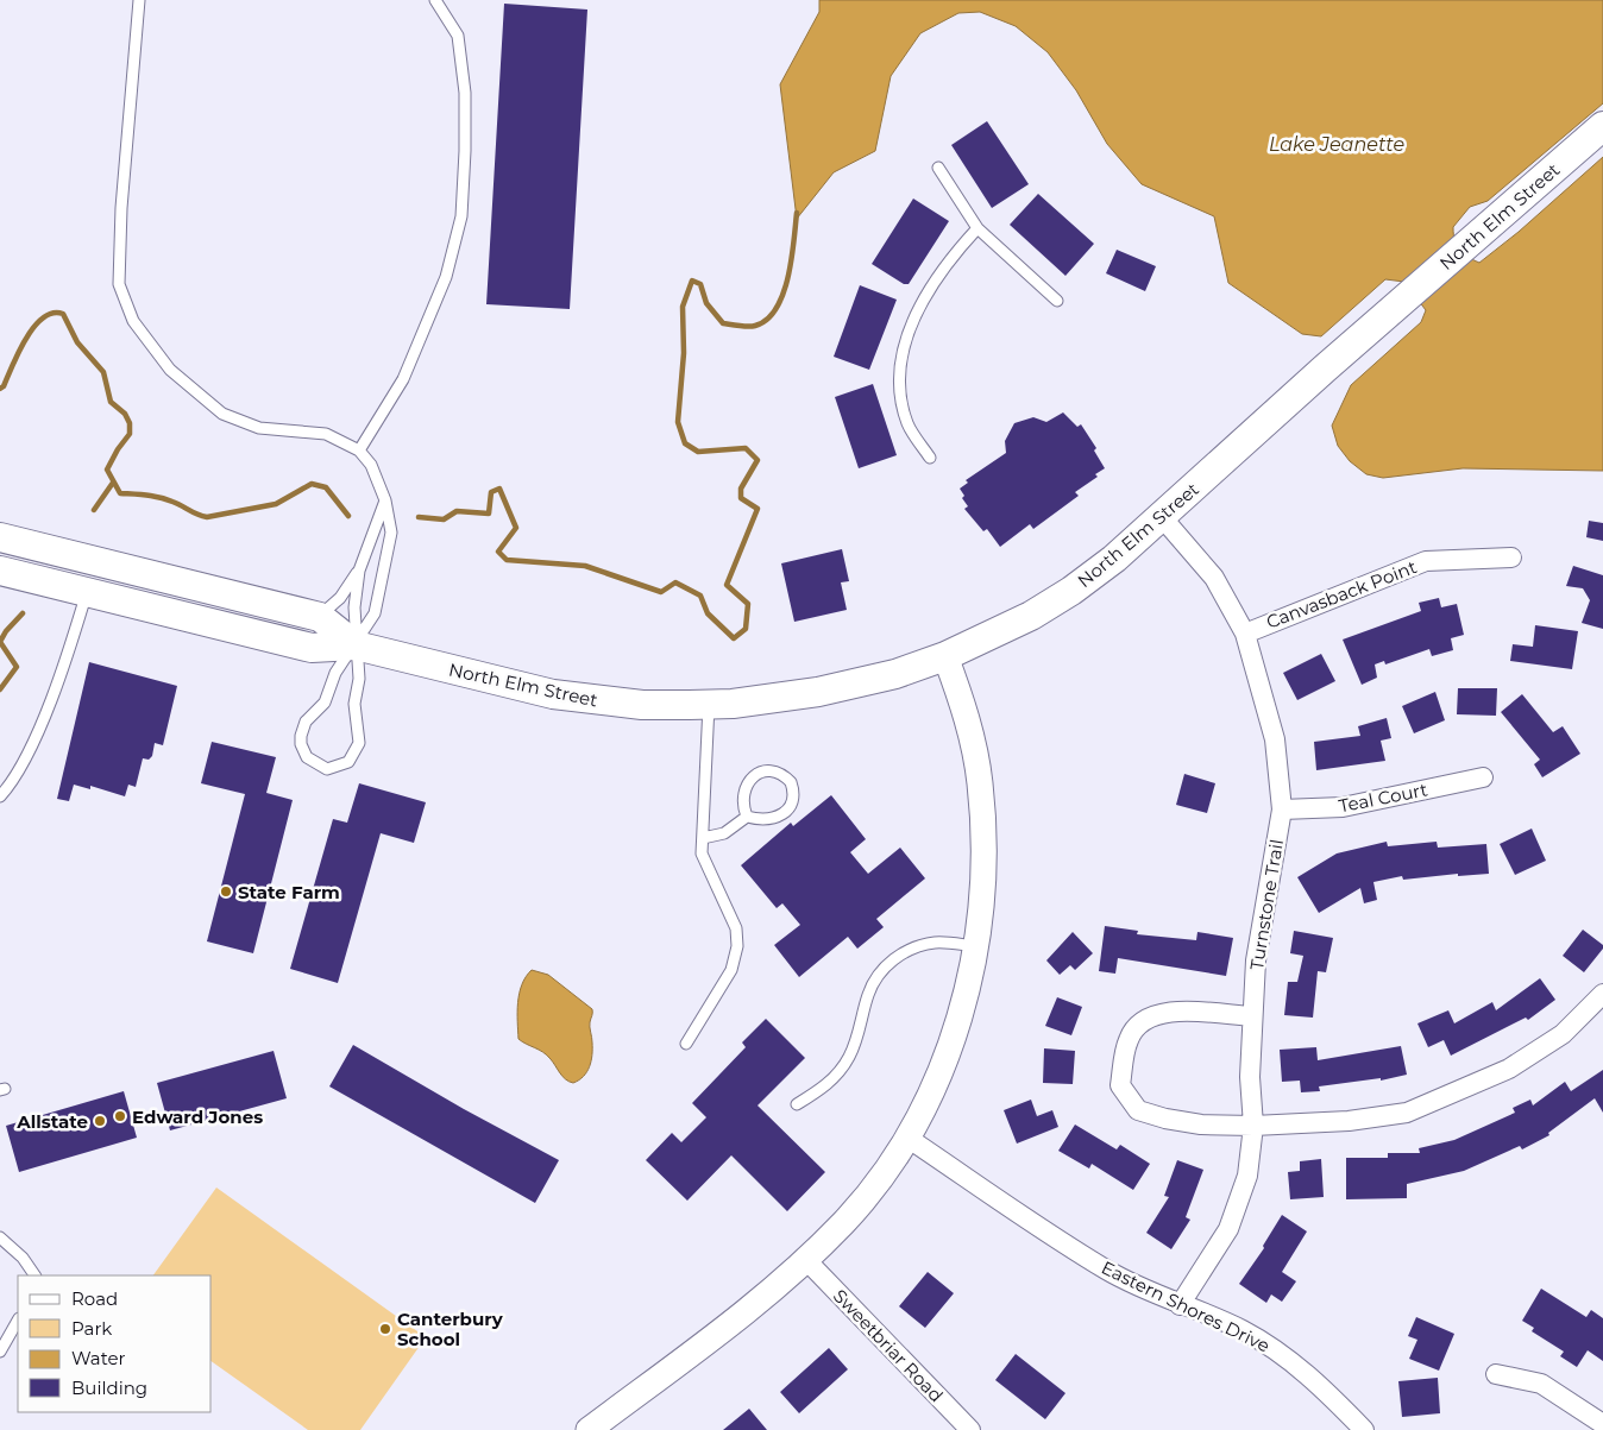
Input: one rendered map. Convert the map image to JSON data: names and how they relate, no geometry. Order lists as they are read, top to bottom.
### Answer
{
  "streets": {
    "main road": ["North Elm Street"],
    "street": [
      "Canvasback Point",
      "Teal Court",
      "Turnstone Trail",
      "Eastern Shores Drive",
      "Sweetbriar Road"
    ]
  },
  "crossings": [
    ["North Elm Street", "Turnstone Trail"],
    ["Canvasback Point", "Turnstone Trail"],
    ["Teal Court", "Turnstone Trail"],
    ["Turnstone Trail", "Eastern Shores Drive"]
  ],
  "water": ["Lake Jeanette"],
  "places": [
    "State Farm",
    "Edward Jones",
    "Allstate",
    "Canterbury School"
  ],
  "legend": [
    "Road",
    "Park",
    "Water",
    "Building"
  ]
}
